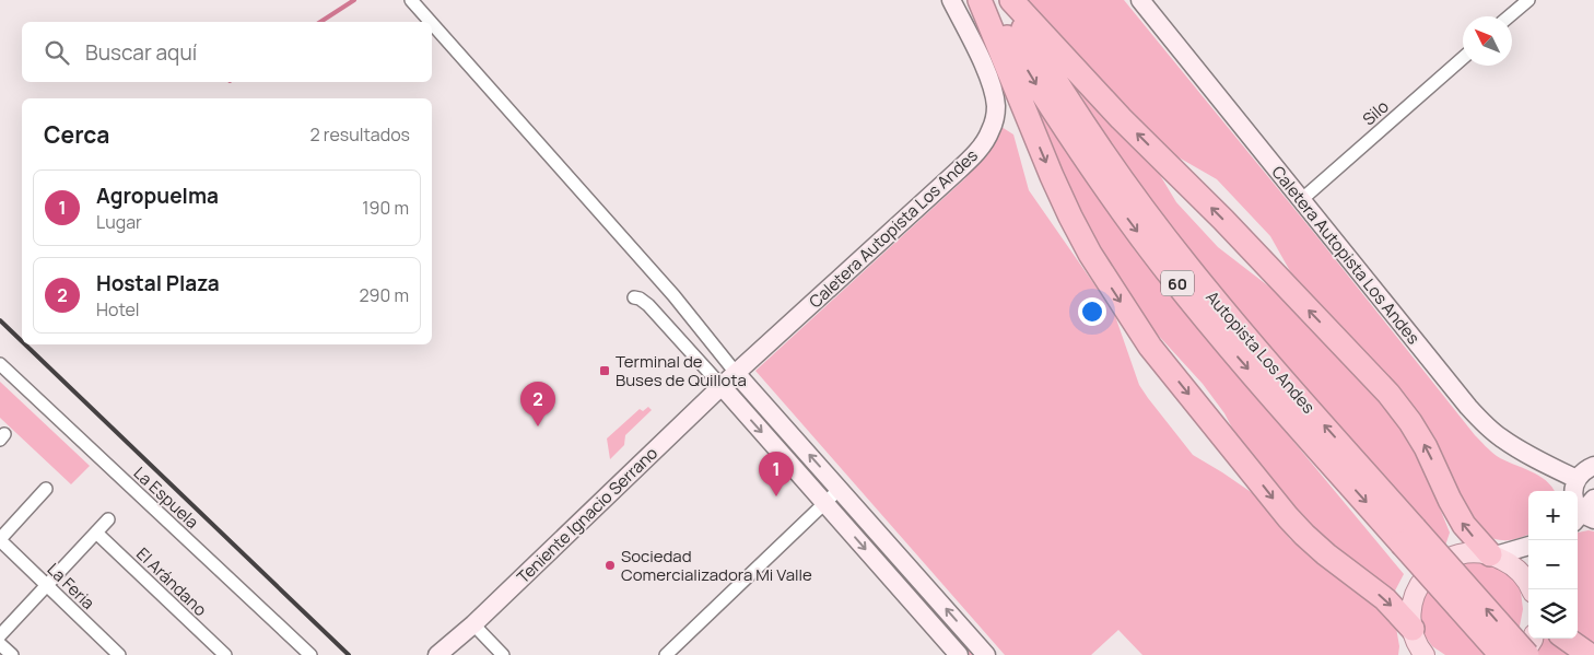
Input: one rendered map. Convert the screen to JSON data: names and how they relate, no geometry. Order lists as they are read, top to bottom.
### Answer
{
  "streets": {
    "highway": ["60", "Autopista Los Andes"],
    "street": [
      "Silo",
      "Caletera Autopista Los Andes",
      "La Espuela",
      "Teniente Ignacio Serrano",
      "El Arándano",
      "La Feria"
    ]
  },
  "crossings": [
    ["Silo", "Caletera Autopista Los Andes"],
    ["Caletera Autopista Los Andes", "Teniente Ignacio Serrano"]
  ],
  "places": {
    "transit": ["Terminal de Buses de Quillota"],
    "other": ["Sociedad Comercializadora Mi Valle"]
  },
  "north": "top left",
  "page": {
    "search": "Buscar aquí",
    "heading": ["Cerca", "2 resultados"],
    "list": [
      {
        "mark": "1",
        "name": "Agropuelma",
        "note": "Lugar",
        "value": "190 m"
      },
      {
        "mark": "2",
        "name": "Hostal Plaza",
        "note": "Hotel",
        "value": "290 m"
      }
    ],
    "pins": ["2", "1"],
    "map_buttons": ["+", "−"]
  }
}
